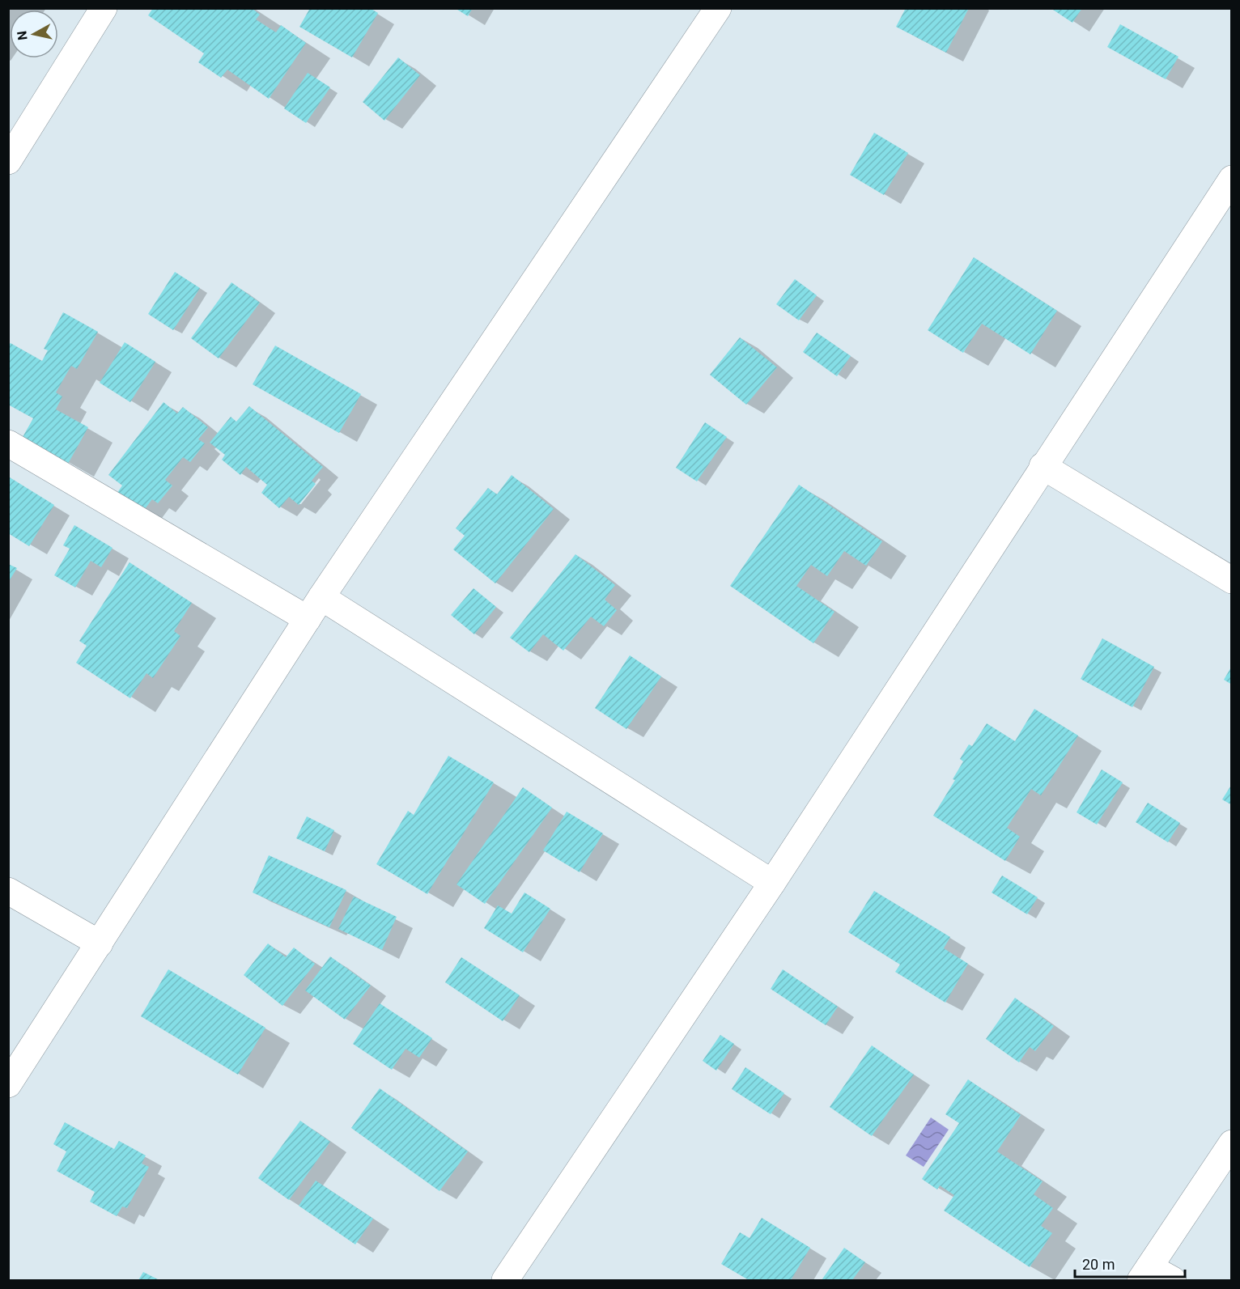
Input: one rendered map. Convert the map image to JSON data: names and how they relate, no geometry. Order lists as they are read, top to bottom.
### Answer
{
  "scale_bar": "20 m",
  "north": "left"
}
